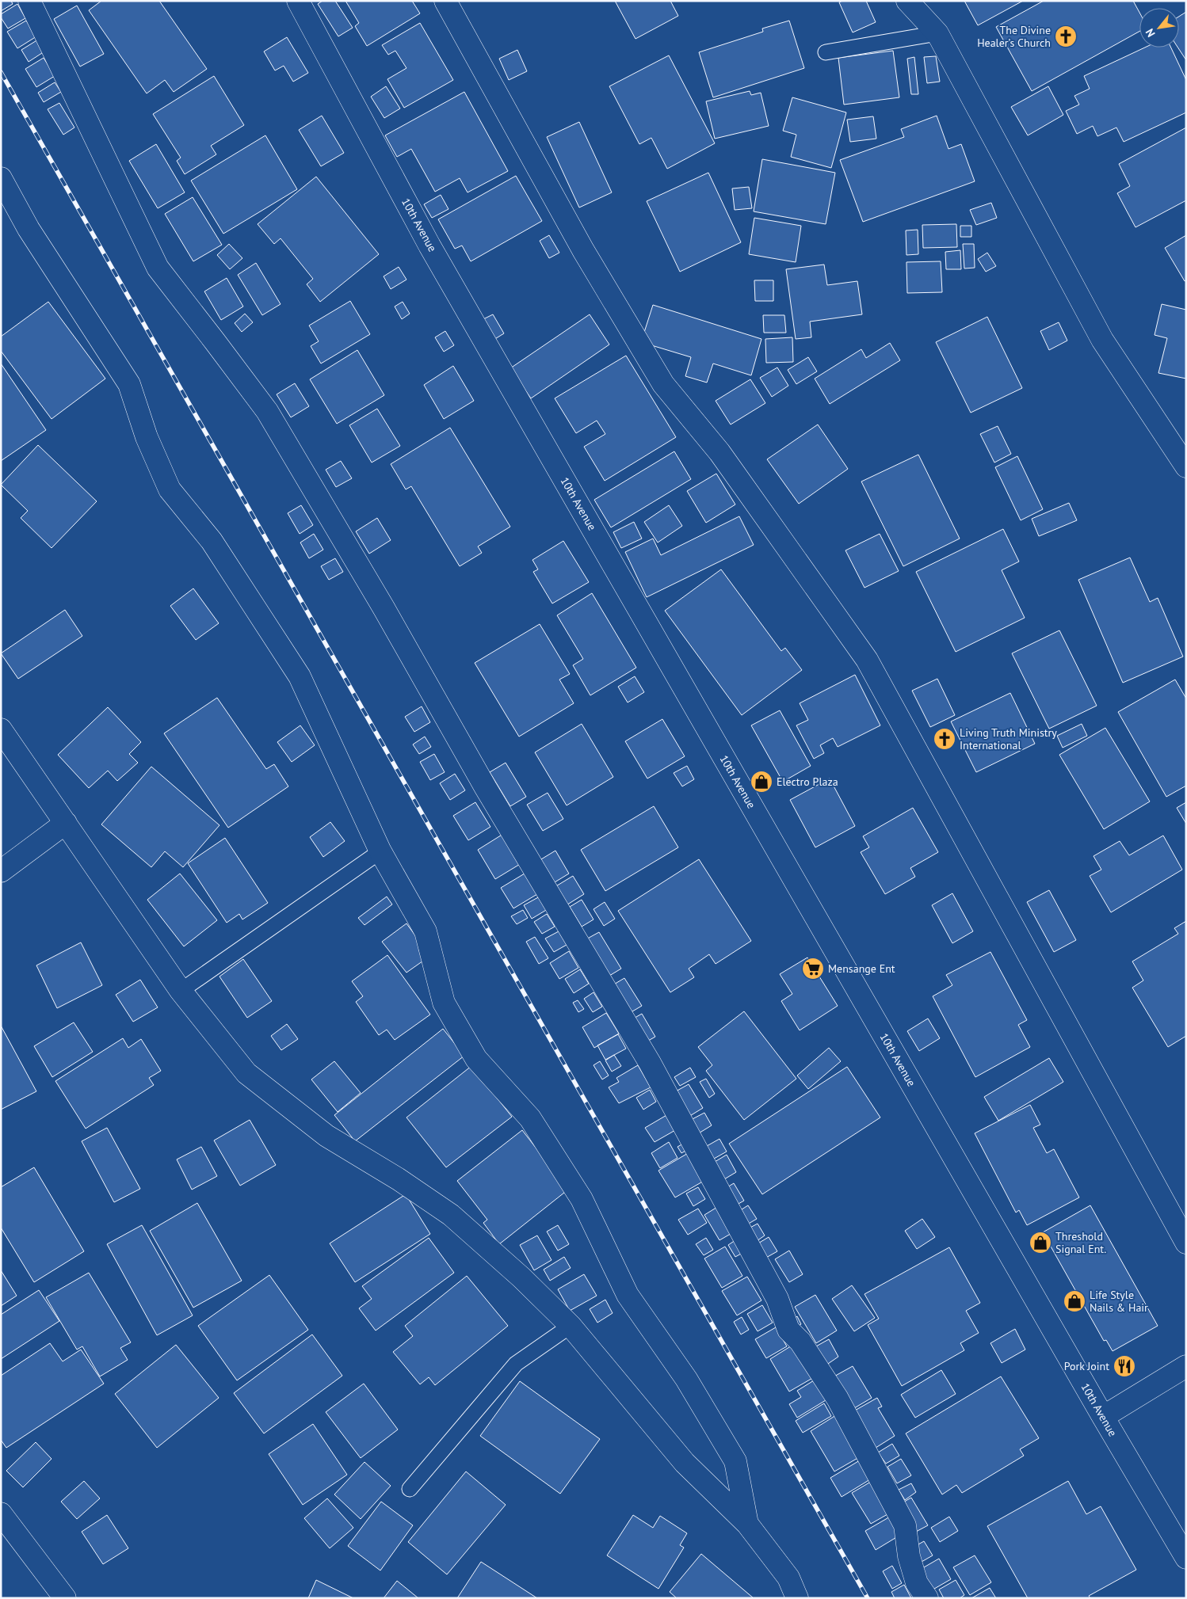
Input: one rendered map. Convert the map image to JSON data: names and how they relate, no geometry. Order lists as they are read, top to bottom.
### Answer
{
  "streets": {
    "street": ["10th Avenue"]
  },
  "places": {
    "church": ["The Divine Healer’s Church", "Living Truth Ministry International"],
    "shop": ["Electro Plaza", "Threshold Signal Ent.", "Life Style Nails & Hair"],
    "supermarket": ["Mensange Ent"],
    "restaurant": ["Pork Joint"]
  },
  "north": "bottom left"
}
